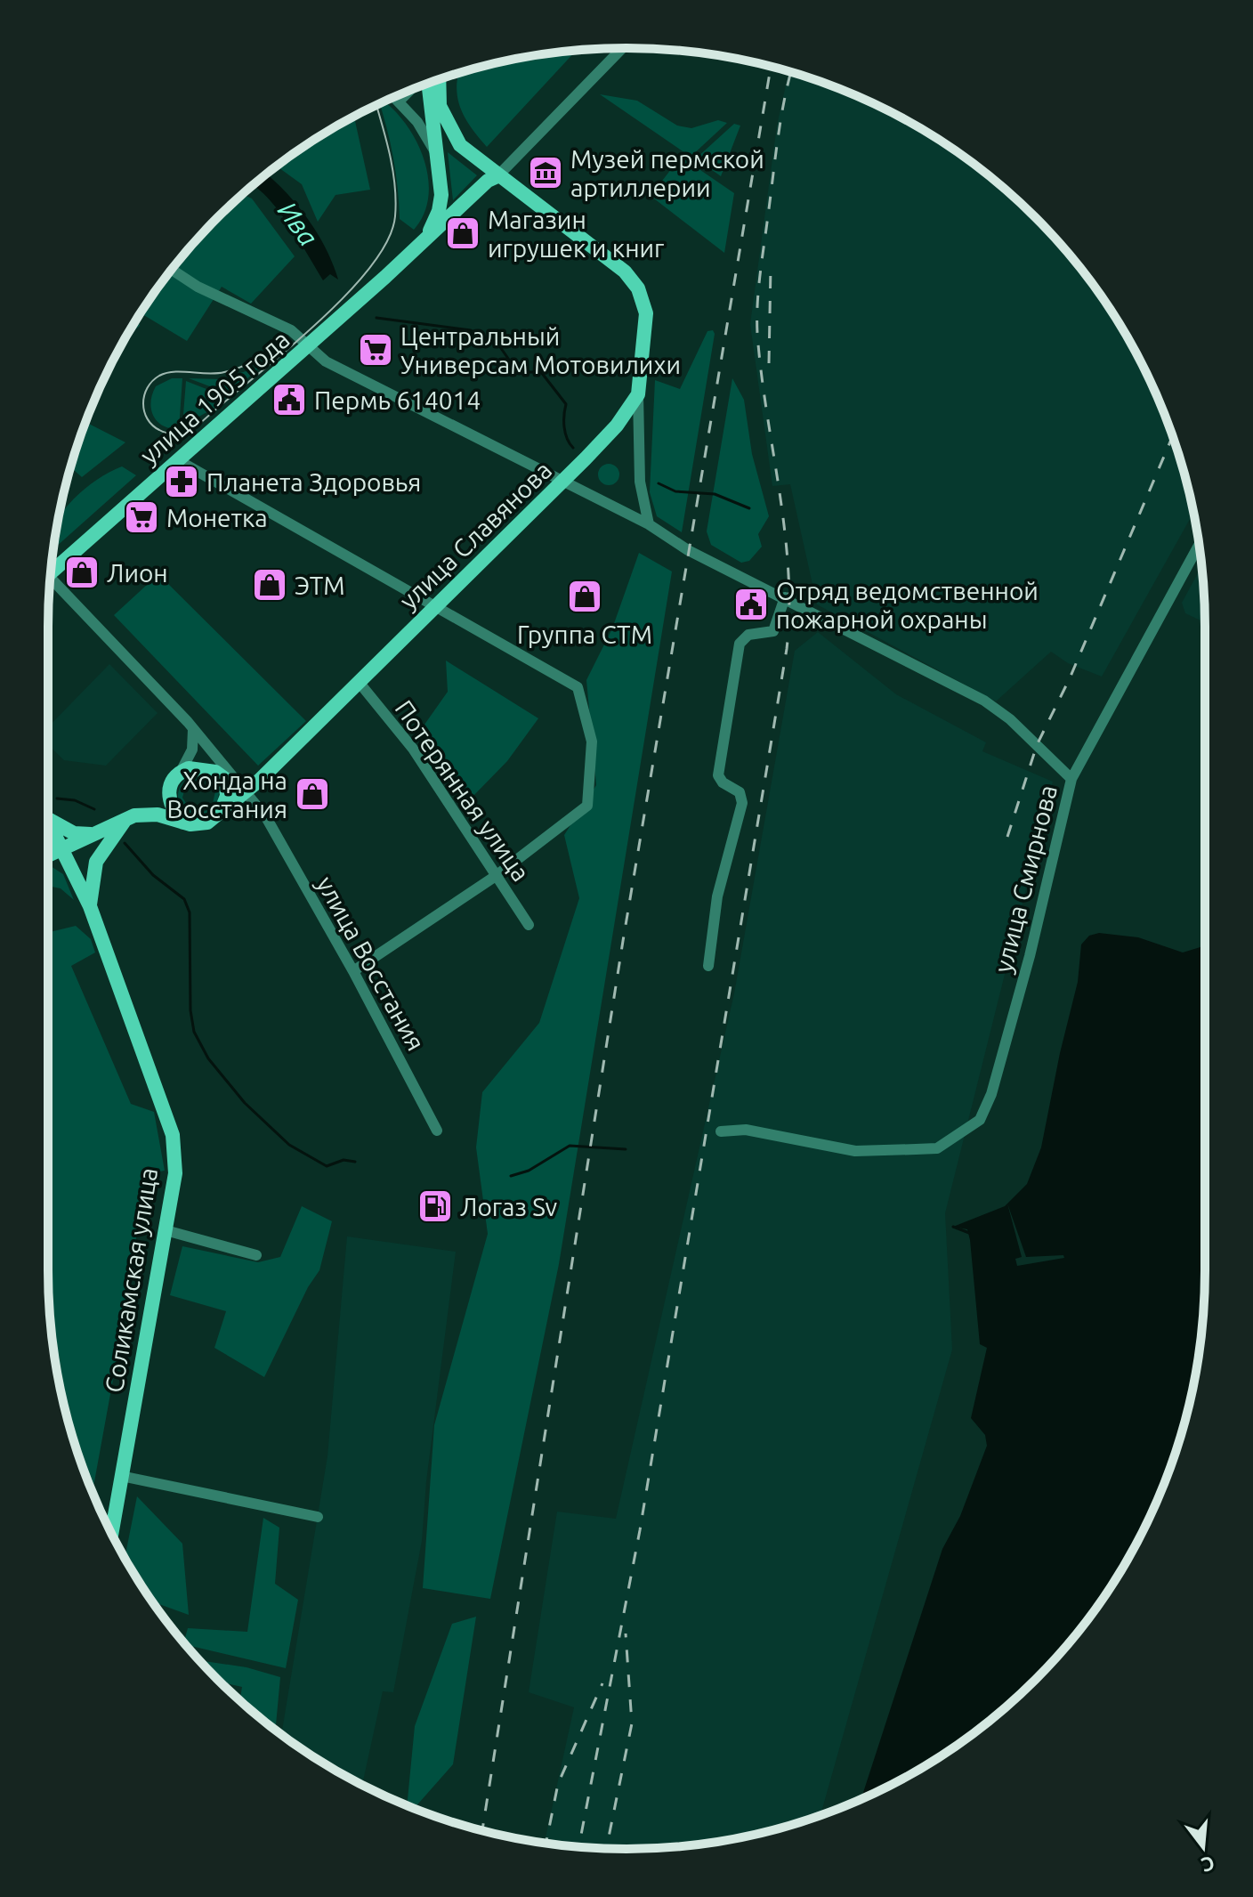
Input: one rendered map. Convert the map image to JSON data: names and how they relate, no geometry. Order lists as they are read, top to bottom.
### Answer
{
  "streets": {
    "main road": ["улица 1905 года", "улица Славянова", "Соликамская улица"],
    "street": ["Потерянная улица", "улица Смирнова", "улица Восстания"]
  },
  "crossings": [
    ["улица 1905 года", "улица Славянова"],
    ["улица 1905 года", "улица Смирнова"],
    ["улица Славянова", "Потерянная улица"],
    ["улица Славянова", "улица Смирнова"],
    ["улица Славянова", "улица Восстания"]
  ],
  "water": ["Ива"],
  "places": {
    "museum": ["Музей пермской артиллерии"],
    "shop": [
      "Магазин игрушек и книг",
      "Лион",
      "ЭТМ",
      "Группа СТМ",
      "Хонда на Восстания"
    ],
    "supermarket": ["Центральный Универсам Мотовилихи", "Монетка"],
    "public building": ["Пермь 614014", "Отряд ведомственной пожарной охраны"],
    "pharmacy": ["Планета Здоровья"],
    "fuel station": ["Логаз Sv"]
  },
  "north": "bottom"
}
